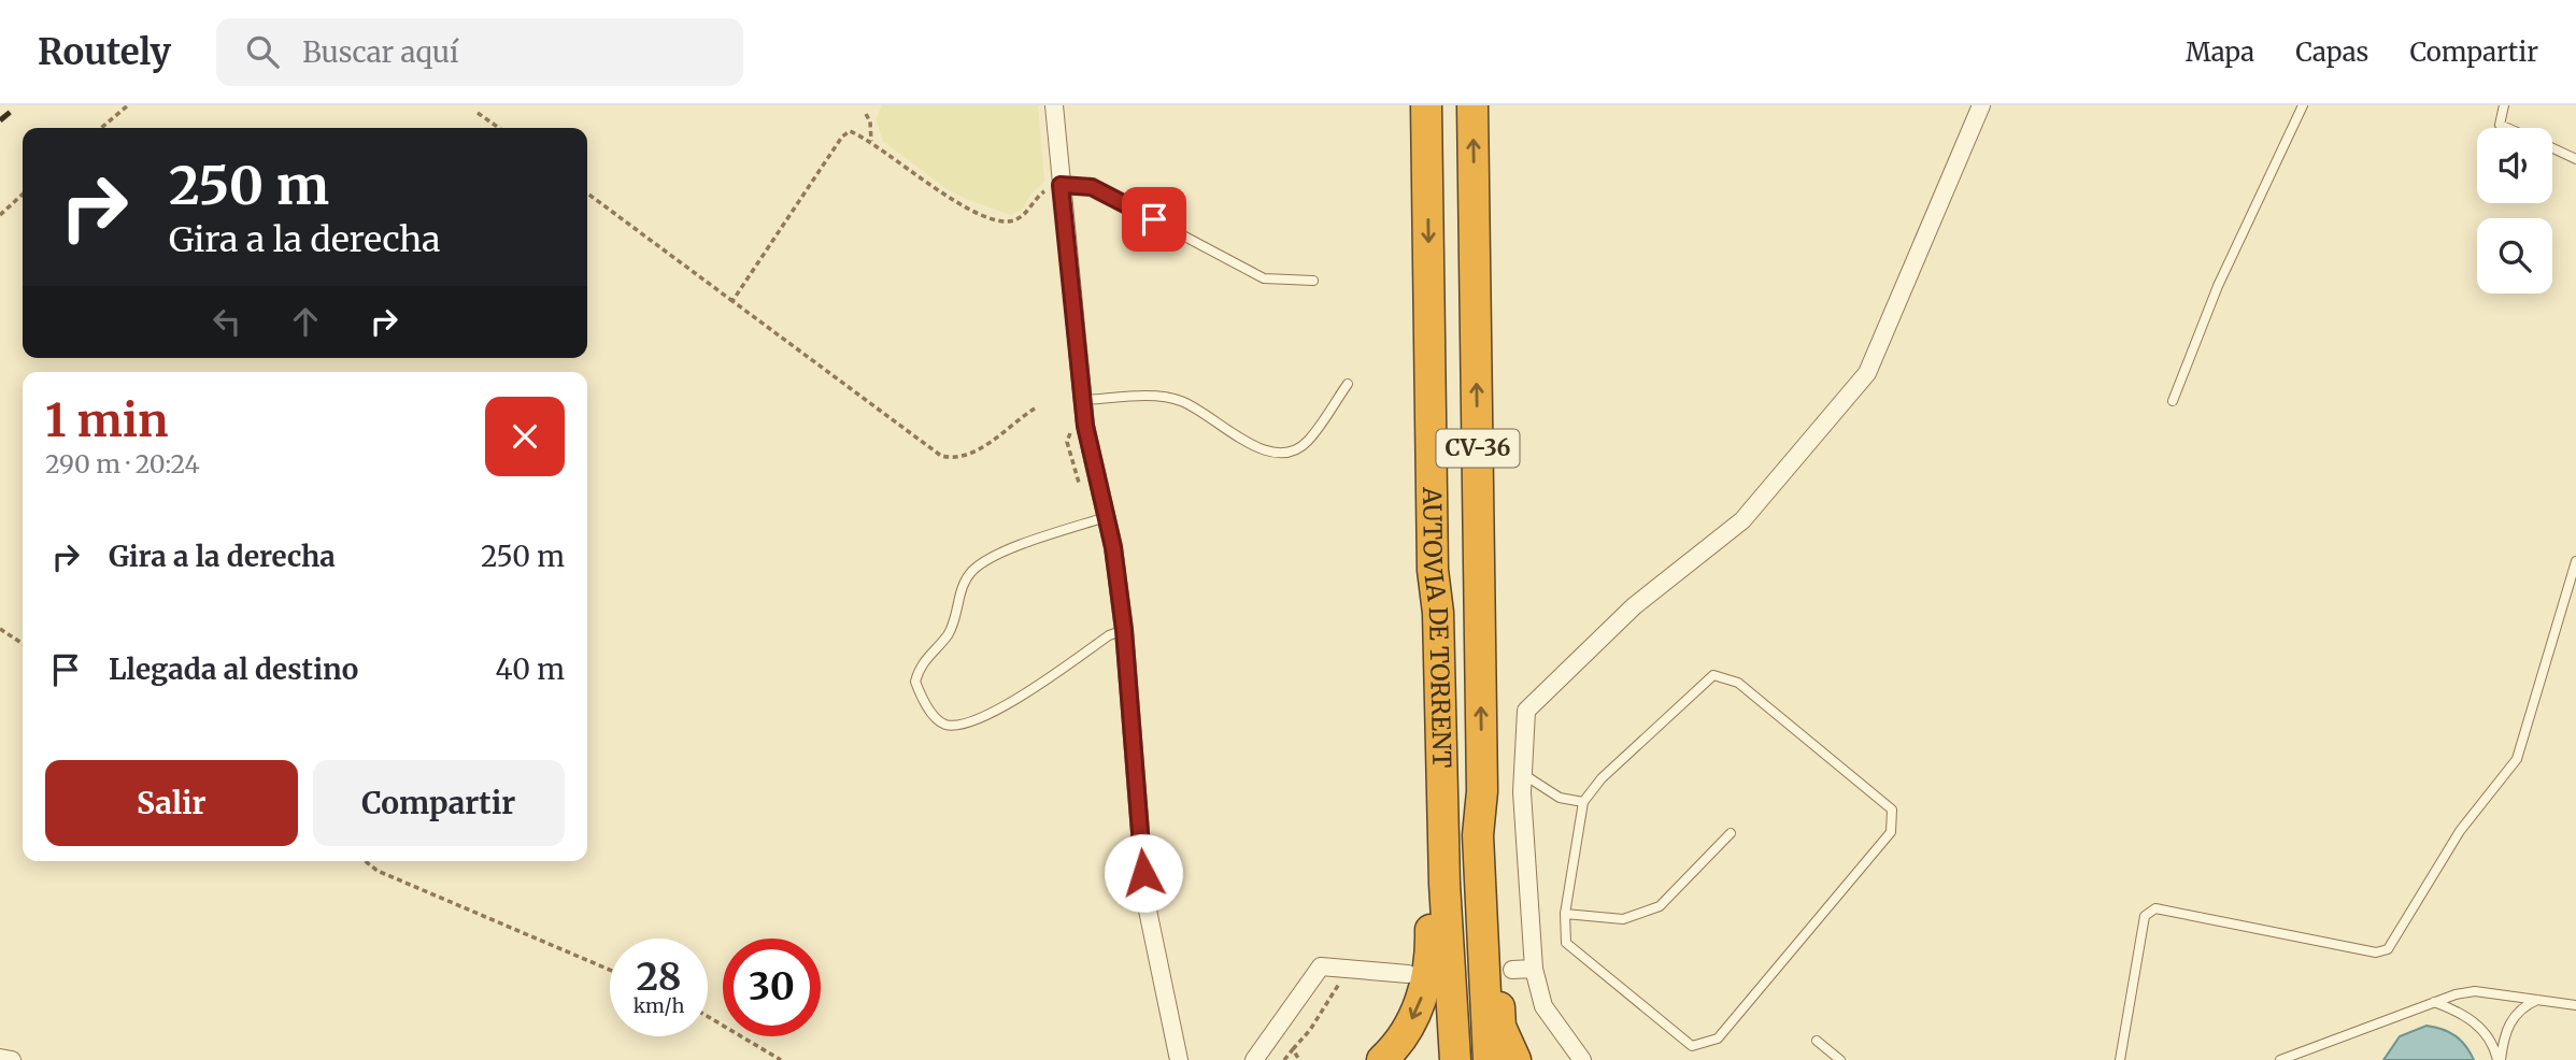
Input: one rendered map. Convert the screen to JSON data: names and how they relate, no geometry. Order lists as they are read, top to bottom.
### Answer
{
  "streets": {
    "highway": ["CV-36", "AUTOVIA DE TORRENT"]
  },
  "page": {
    "header": "Routely",
    "search": "Buscar aquí",
    "nav": ["Mapa", "Capas", "Compartir"],
    "turn": ["250 m", "Gira a la derecha"],
    "heading": ["1 min", "290 m · 20:24"],
    "list": [
      {
        "name": "Gira a la derecha",
        "value": "250 m"
      },
      {
        "name": "Llegada al destino",
        "value": "40 m"
      }
    ],
    "buttons": ["Salir", "Compartir"],
    "speed": "28 km/h",
    "limit": "30"
  }
}
